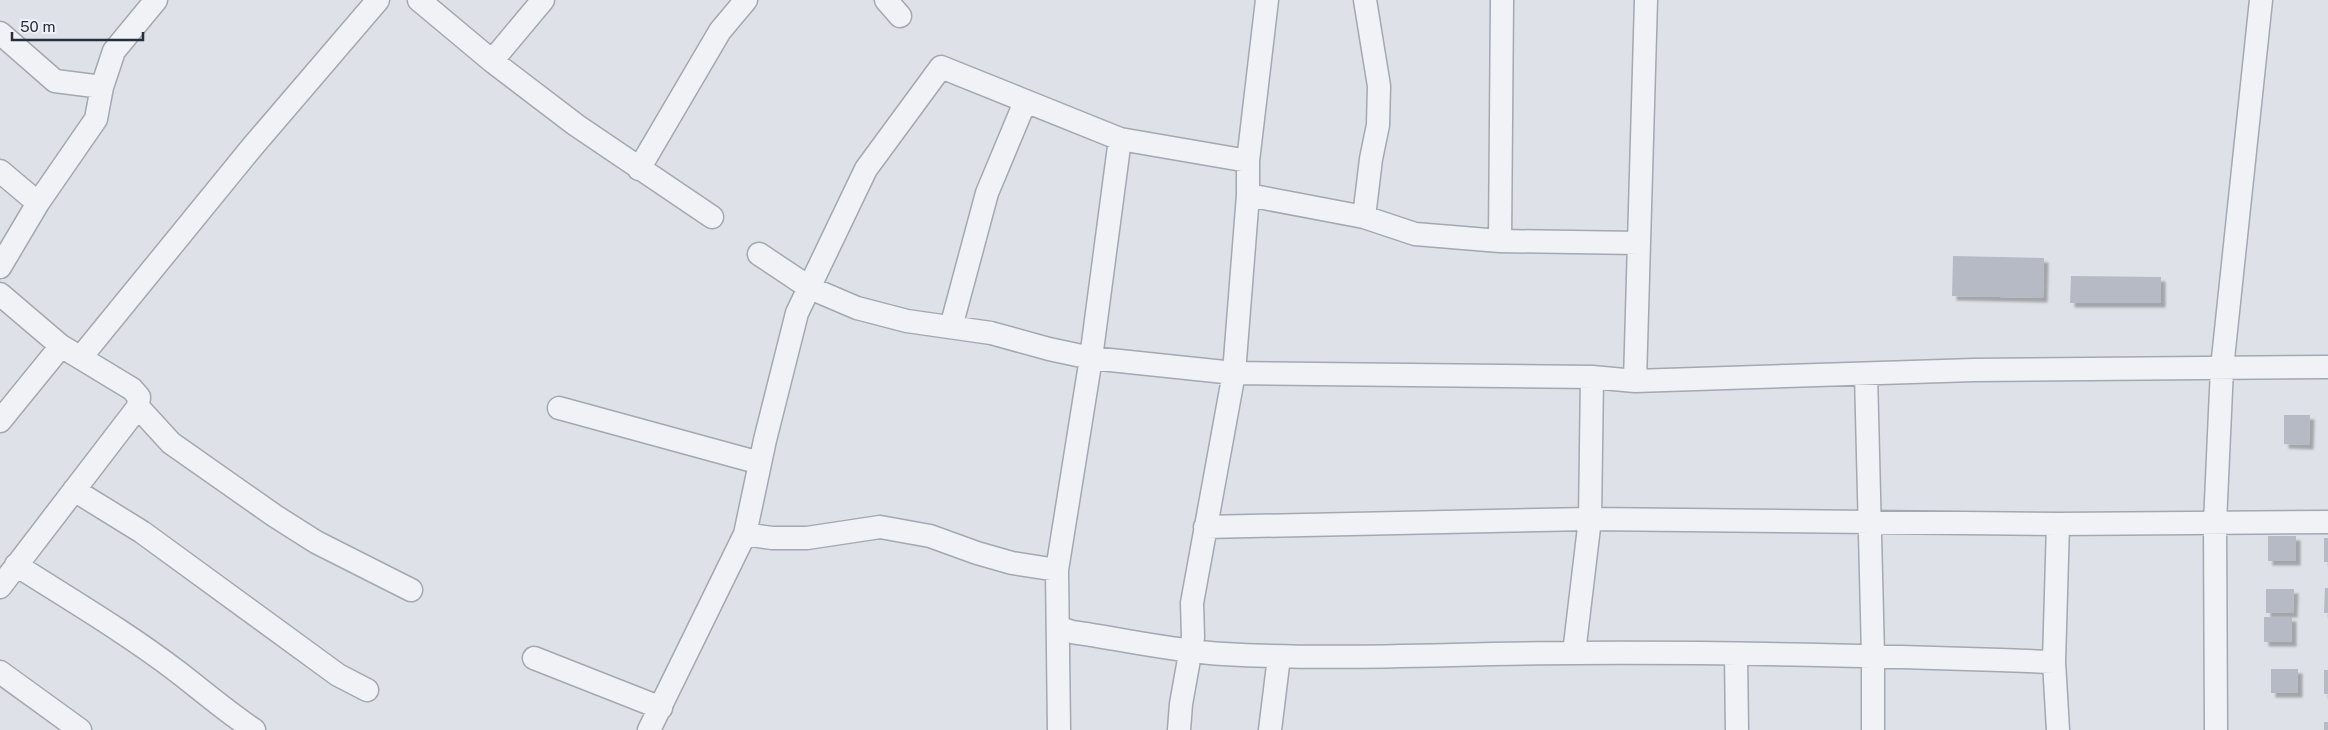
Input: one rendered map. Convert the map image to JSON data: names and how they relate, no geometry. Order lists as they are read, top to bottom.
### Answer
{
  "scale_bar": "50 m"
}
